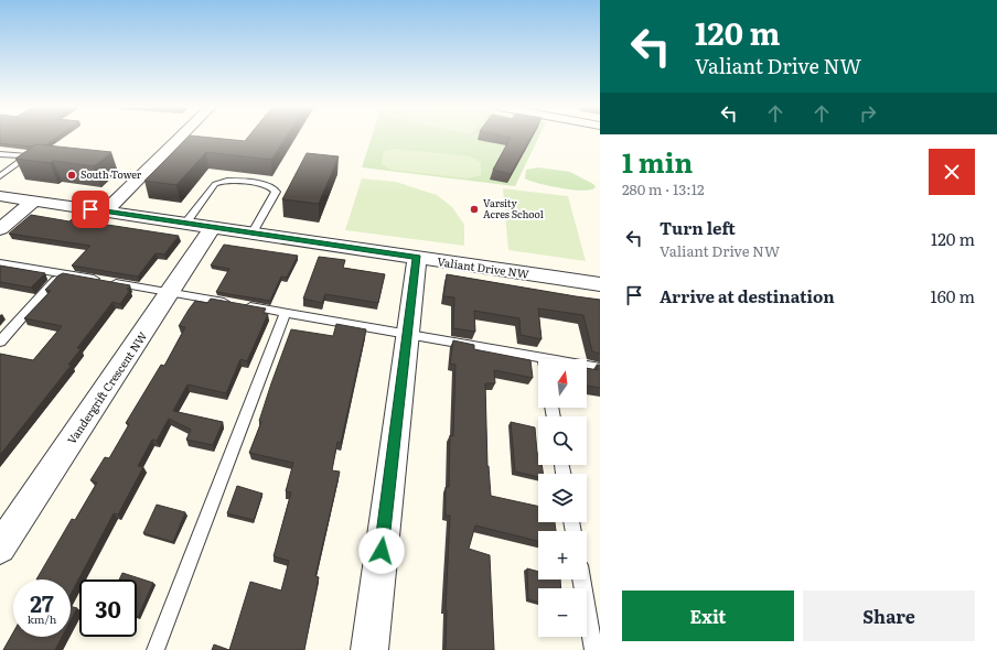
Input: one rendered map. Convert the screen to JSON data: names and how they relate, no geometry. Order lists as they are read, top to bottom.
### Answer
{
  "streets": {
    "street": ["Valiant Drive NW", "Vandergrift Crescent NW"]
  },
  "crossings": [
    ["Valiant Drive NW", "Vandergrift Crescent NW"]
  ],
  "places": ["South Tower", "Varsity Acres School"],
  "north": "top",
  "page": {
    "turn": ["120 m", "Valiant Drive NW"],
    "heading": ["1 min", "280 m · 13:12"],
    "list": [
      {
        "name": "Turn left",
        "note": "Valiant Drive NW",
        "value": "120 m"
      },
      {
        "name": "Arrive at destination",
        "value": "160 m"
      }
    ],
    "map_buttons": ["+", "−"],
    "speed": "27 km/h",
    "limit": "30",
    "buttons": ["Exit", "Share"]
  }
}
